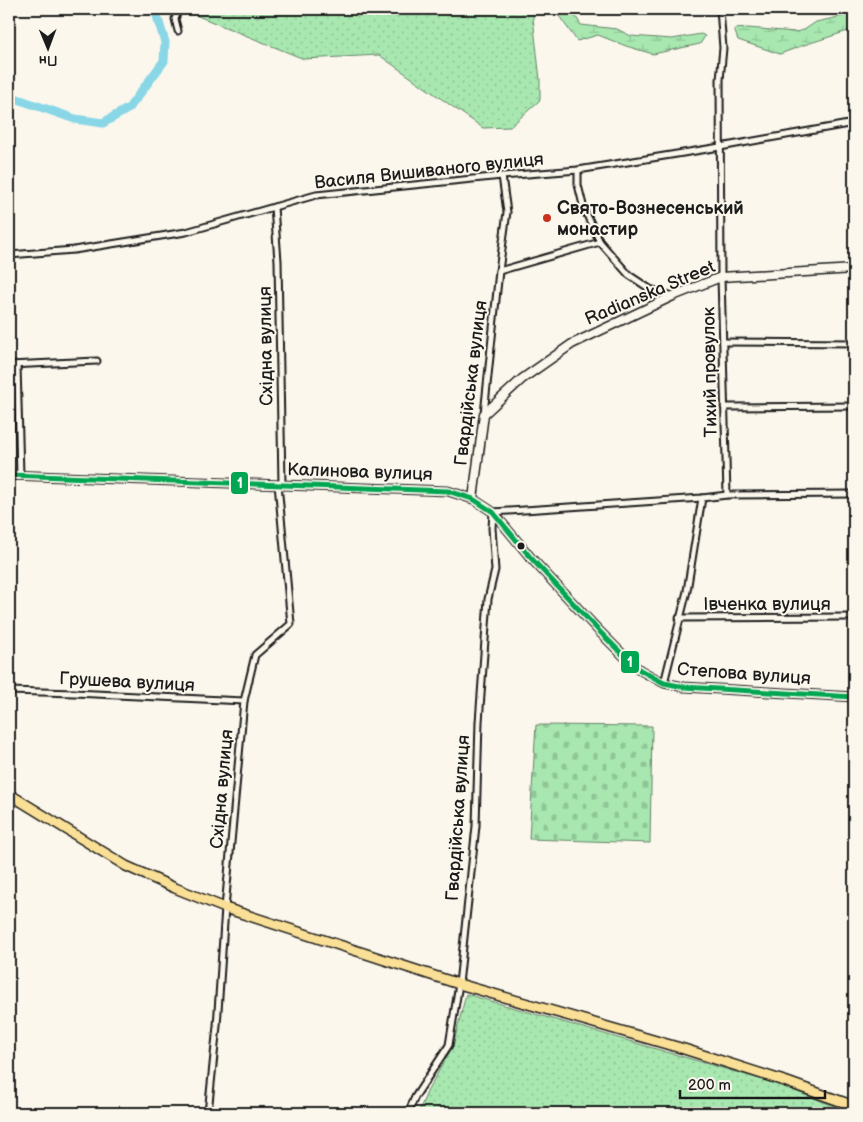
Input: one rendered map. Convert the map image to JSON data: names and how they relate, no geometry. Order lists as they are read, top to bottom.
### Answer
{
  "streets": {
    "street": [
      "Василя Вишиваного вулиця",
      "Radianska Street",
      "Східна вулиця",
      "Тихий провулок",
      "Гвардійська вулиця",
      "Калинова вулиця",
      "Івченка вулиця",
      "Степова вулиця",
      "Грушева вулиця"
    ]
  },
  "crossings": [
    ["Василя Вишиваного вулиця", "Східна вулиця"],
    ["Василя Вишиваного вулиця", "Тихий провулок"],
    ["Василя Вишиваного вулиця", "Гвардійська вулиця"],
    ["Radianska Street", "Тихий провулок"],
    ["Radianska Street", "Гвардійська вулиця"],
    ["Східна вулиця", "Калинова вулиця"],
    ["Східна вулиця", "Грушева вулиця"],
    ["Гвардійська вулиця", "Калинова вулиця"],
    ["Гвардійська вулиця", "Степова вулиця"],
    ["Калинова вулиця", "Степова вулиця"]
  ],
  "places": ["Cвято-Вознесенський монастир"],
  "lines": ["transit line 1"],
  "scale_bar": "200 m",
  "north": "bottom"
}
